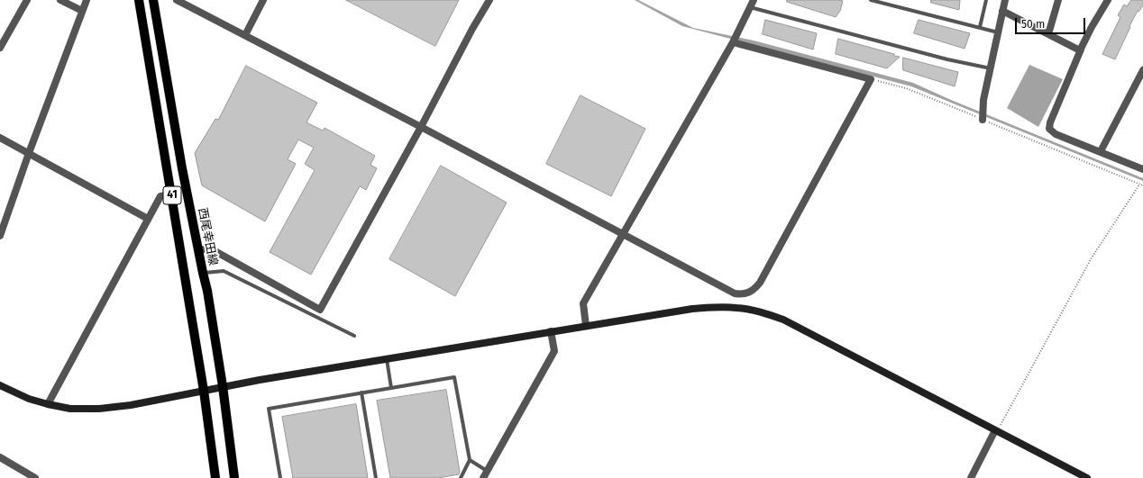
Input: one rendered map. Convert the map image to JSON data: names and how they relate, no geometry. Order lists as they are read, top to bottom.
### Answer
{
  "streets": {
    "main road": ["41", "西尾幸田線"]
  },
  "scale_bar": "50 m"
}
